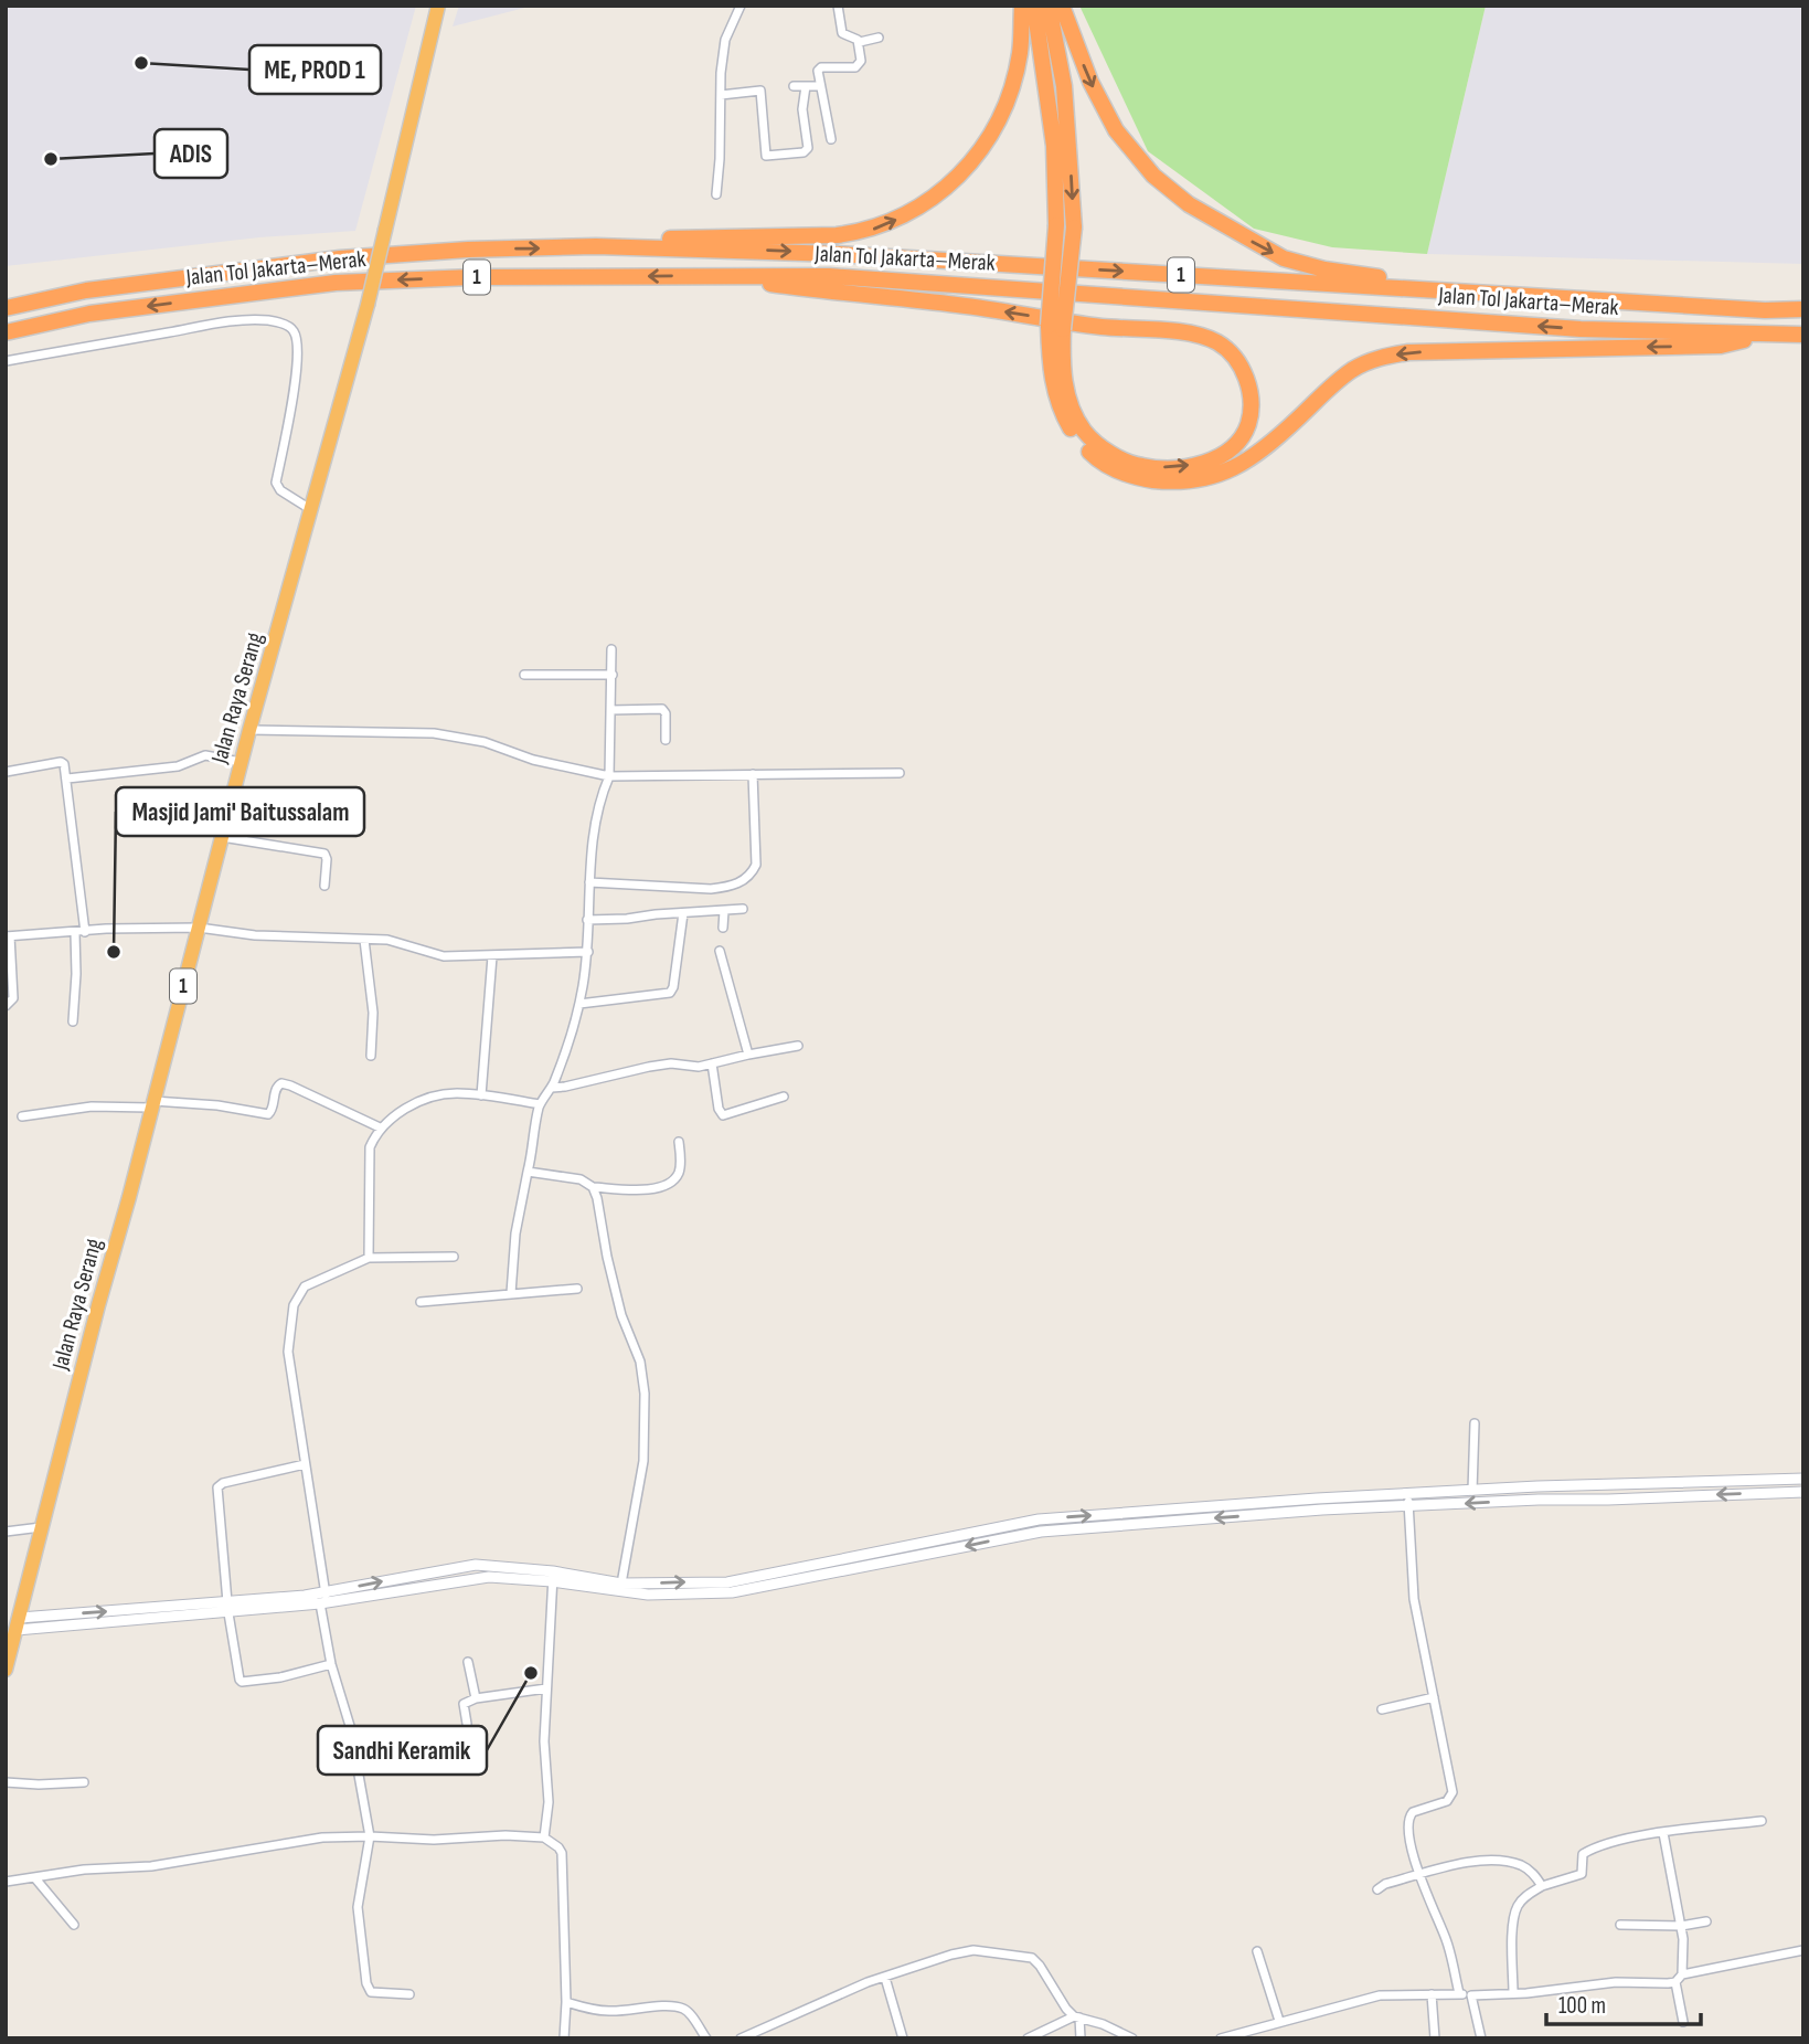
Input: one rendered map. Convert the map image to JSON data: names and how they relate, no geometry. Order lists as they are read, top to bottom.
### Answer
{
  "streets": {
    "highway": ["Jalan Tol Jakarta–Merak", "1", "Jalan Raya Serang"]
  },
  "places": [
    "ME, PROD 1",
    "ADIS",
    "Masjid Jami' Baitussalam",
    "Sandhi Keramik"
  ],
  "scale_bar": "100 m"
}
